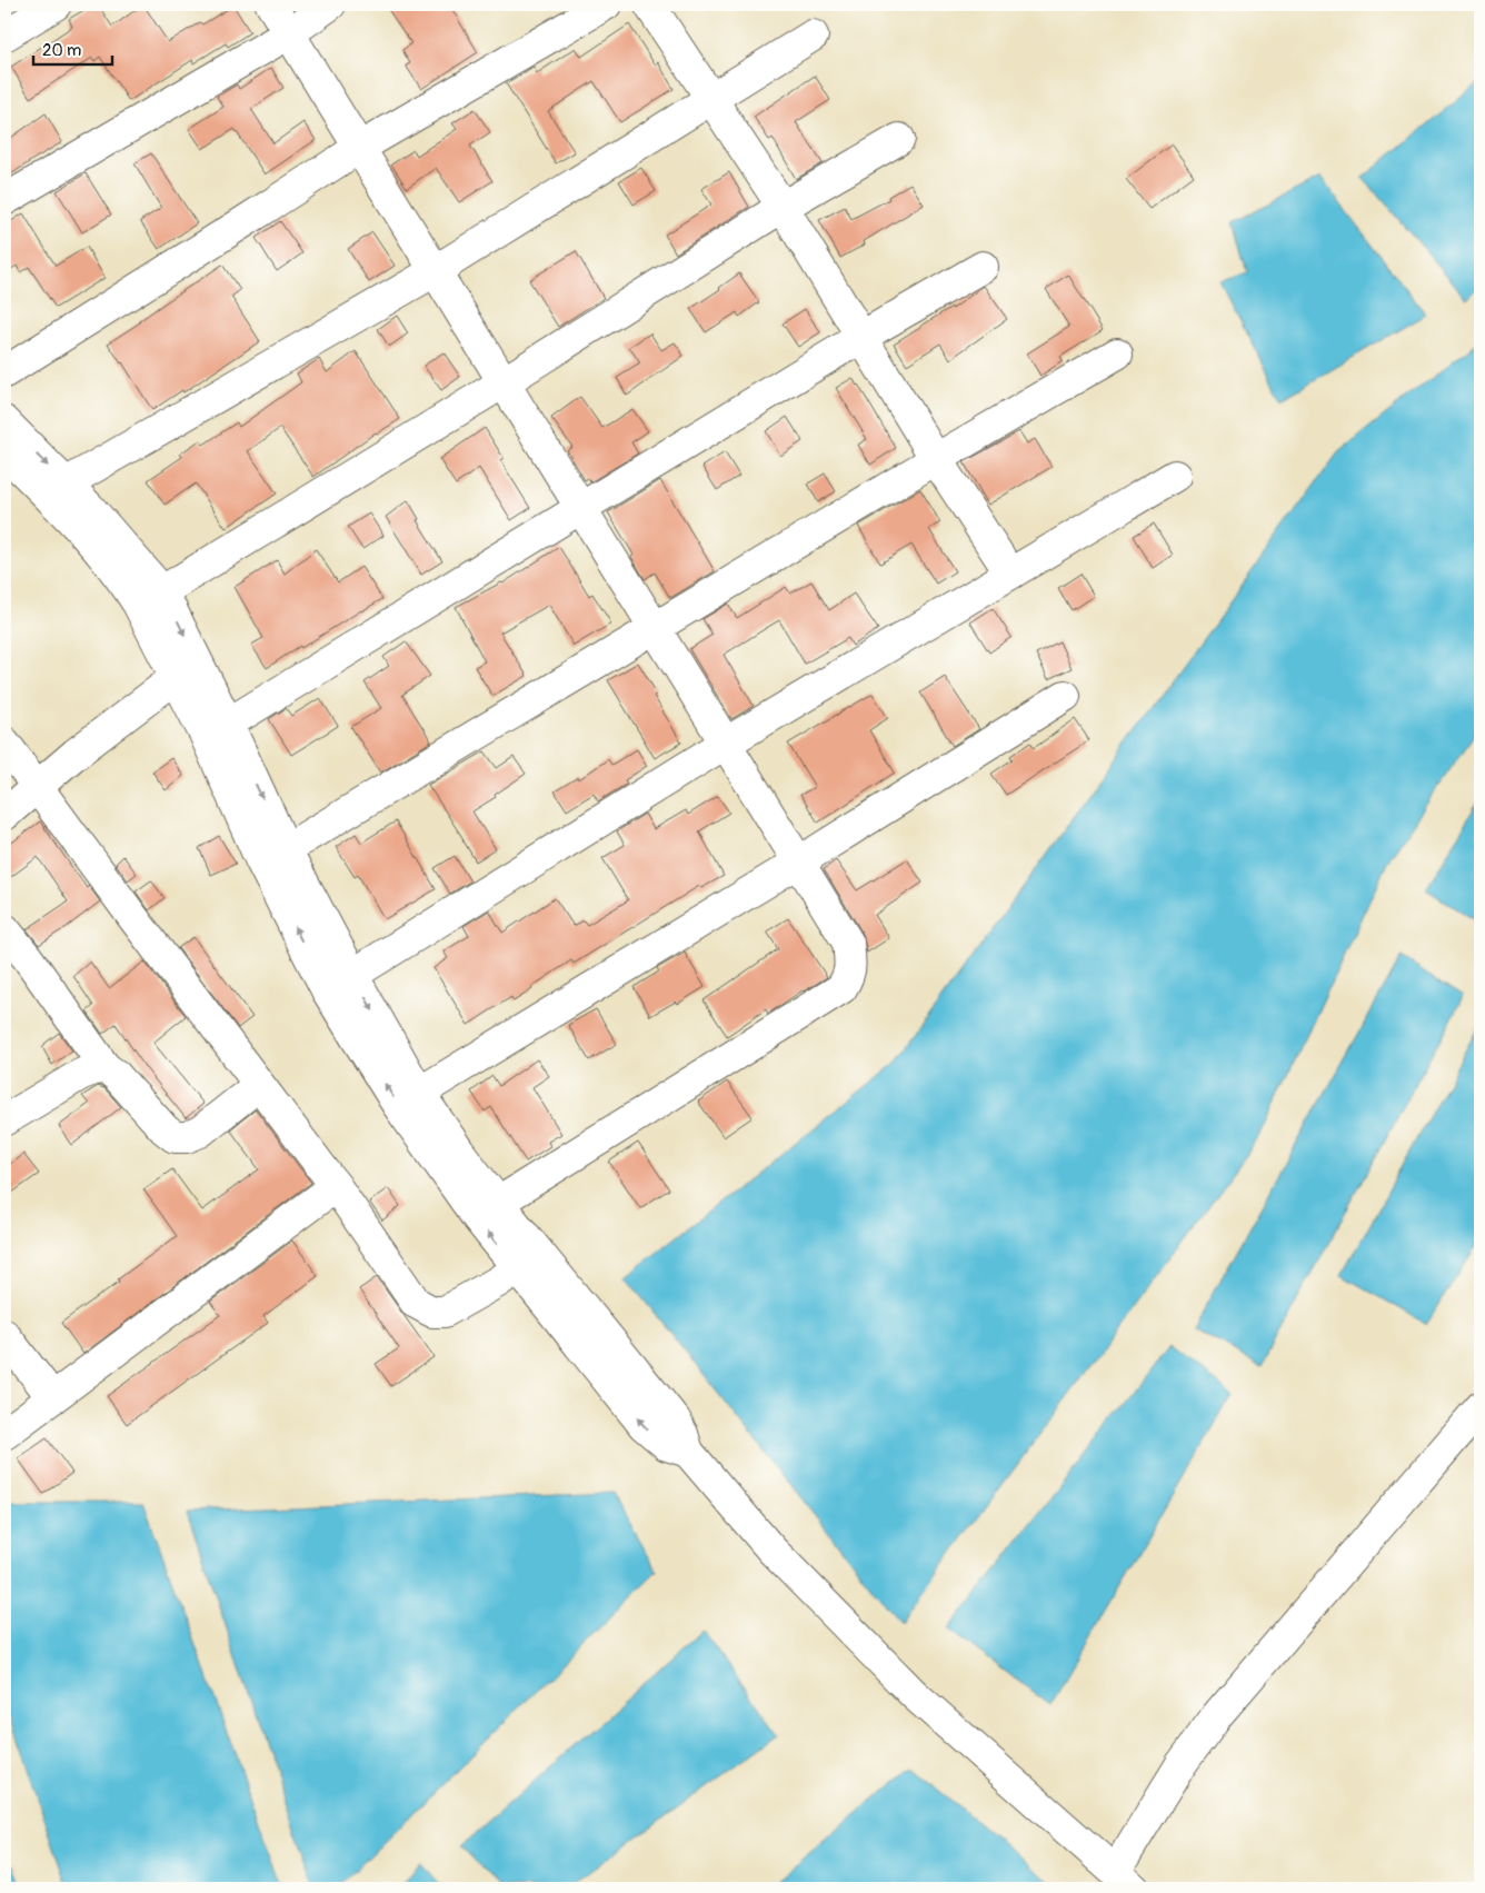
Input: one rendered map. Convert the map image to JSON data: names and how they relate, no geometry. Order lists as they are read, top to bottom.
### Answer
{
  "scale_bar": "20 m"
}
